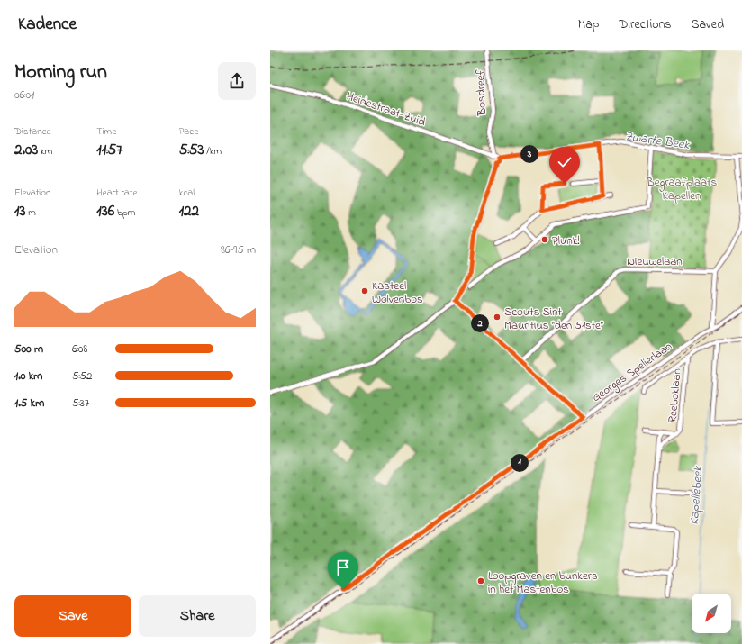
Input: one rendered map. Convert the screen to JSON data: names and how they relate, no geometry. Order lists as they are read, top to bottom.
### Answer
{
  "streets": {
    "street": [
      "Bosdreef",
      "Heidestraat-Zuid",
      "Nieuwelaan",
      "Georges Spelierlaan",
      "Reeboklaan"
    ]
  },
  "crossings": [
    ["Bosdreef", "Heidestraat-Zuid"]
  ],
  "water": ["Zwarte Beek", "Kapellebeek"],
  "parks": ["Begraafplaats Kapellen"],
  "places": [
    "Plunk!",
    "Kasteel Wolvenbos",
    "Scouts Sint Mauritius “den 51ste”",
    "Loopgraven en bunkers in het Mastenbos"
  ],
  "north": "bottom left",
  "page": {
    "header": "Kadence",
    "nav": ["Map", "Directions", "Saved"],
    "heading": ["Morning run", "06:01"],
    "stats": [
      ["Distance", "2.03 km"],
      ["Time", "11:57"],
      ["Pace", "5:53 /km"],
      ["Elevation", "13 m"],
      ["Heart rate", "136 bpm"],
      ["kcal", "122"]
    ],
    "pins": ["3", "2", "1"],
    "chart": ["Elevation", "86–95 m"],
    "list": [
      {
        "name": "500 m",
        "note": "6:08"
      },
      {
        "name": "1.0 km",
        "note": "5:52"
      },
      {
        "name": "1.5 km",
        "note": "5:37"
      }
    ],
    "buttons": ["Save", "Share"]
  }
}
